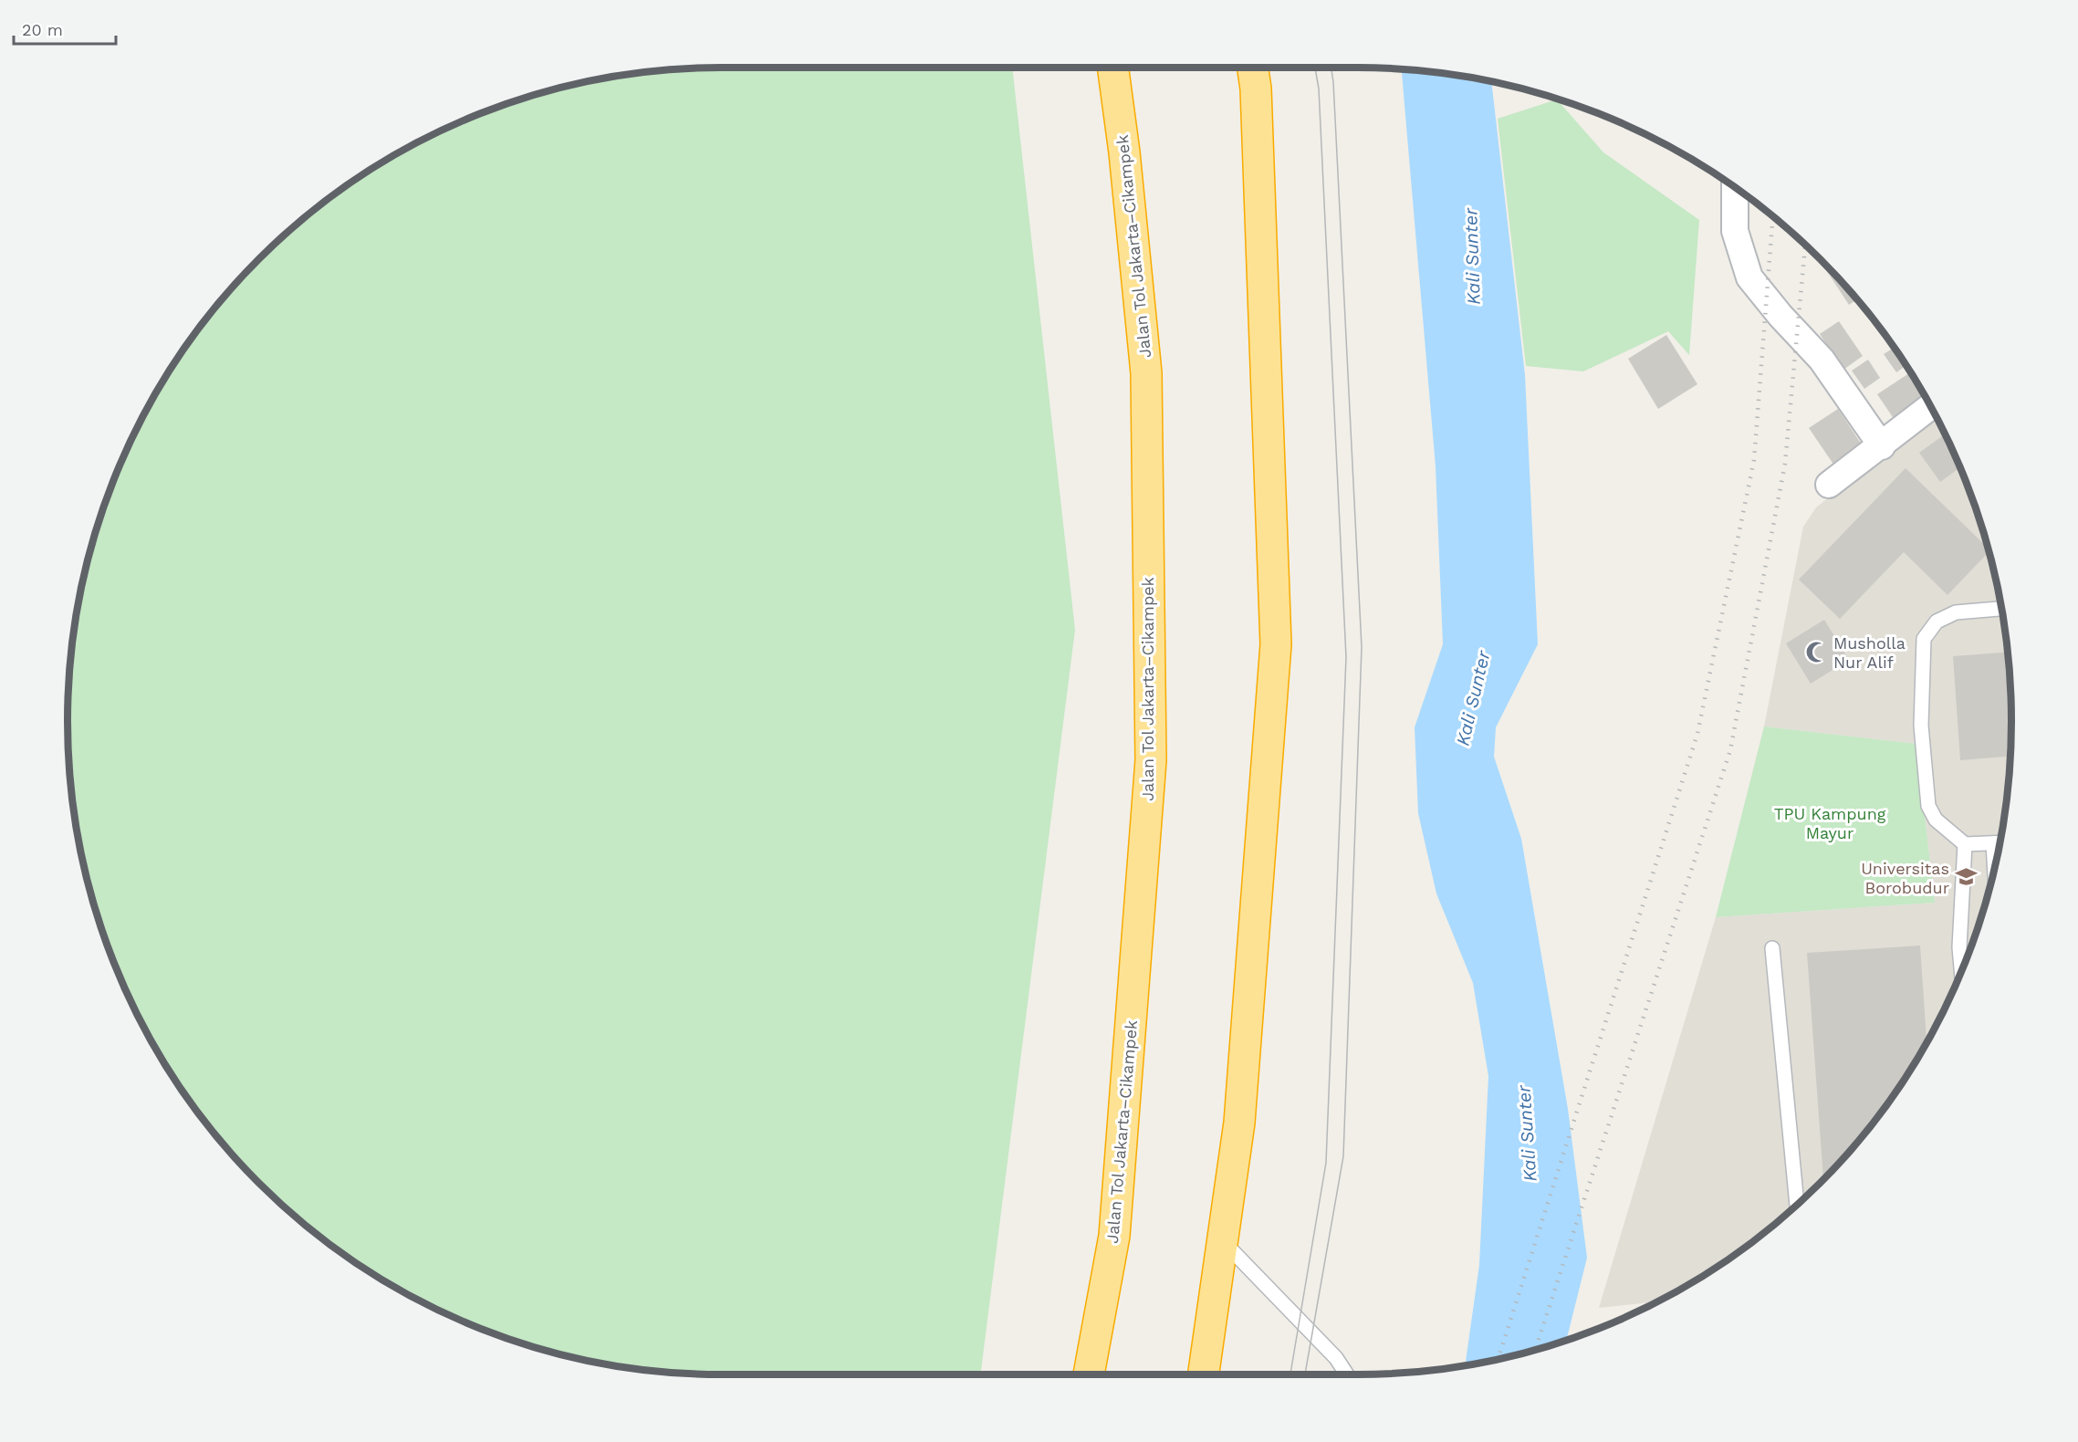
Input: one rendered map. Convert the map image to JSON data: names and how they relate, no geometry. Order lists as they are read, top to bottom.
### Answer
{
  "streets": {
    "highway": ["Jalan Tol Jakarta–Cikampek"]
  },
  "water": ["Kali Sunter"],
  "parks": ["TPU Kampung Mayur"],
  "places": {
    "mosque": ["Musholla Nur Alif"],
    "school or university": ["Universitas Borobudur"]
  },
  "scale_bar": "20 m"
}
